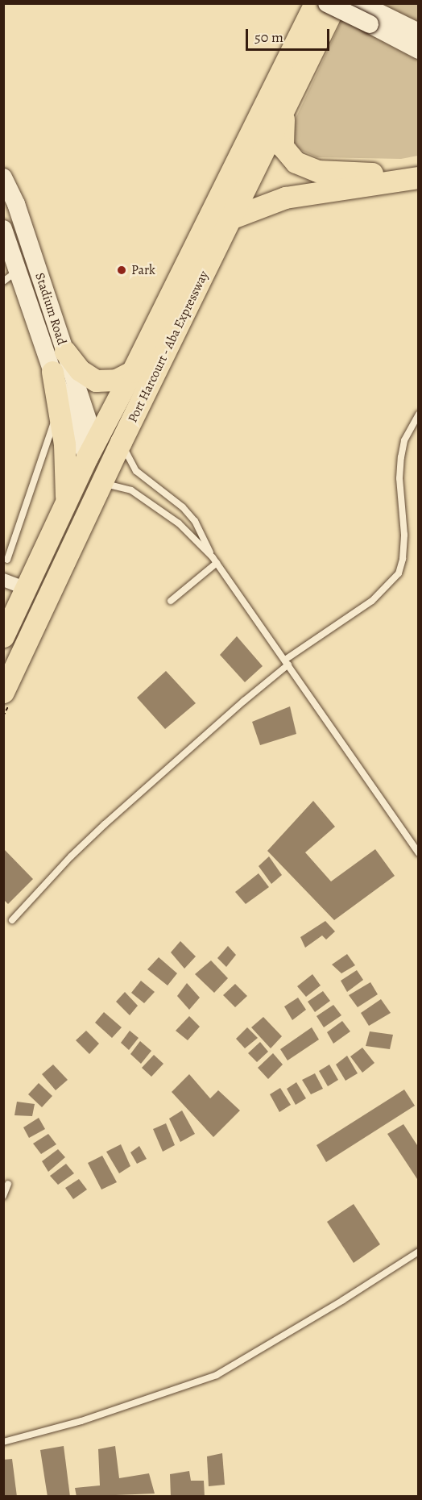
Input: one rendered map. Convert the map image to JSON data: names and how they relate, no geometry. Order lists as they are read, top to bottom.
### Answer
{
  "streets": {
    "highway": ["Port Harcourt - Aba Expressway"],
    "main road": ["Stadium Road"]
  },
  "crossings": [
    ["Stadium Road", "Port Harcourt - Aba Expressway"]
  ],
  "places": ["Park"],
  "scale_bar": "50 m"
}
